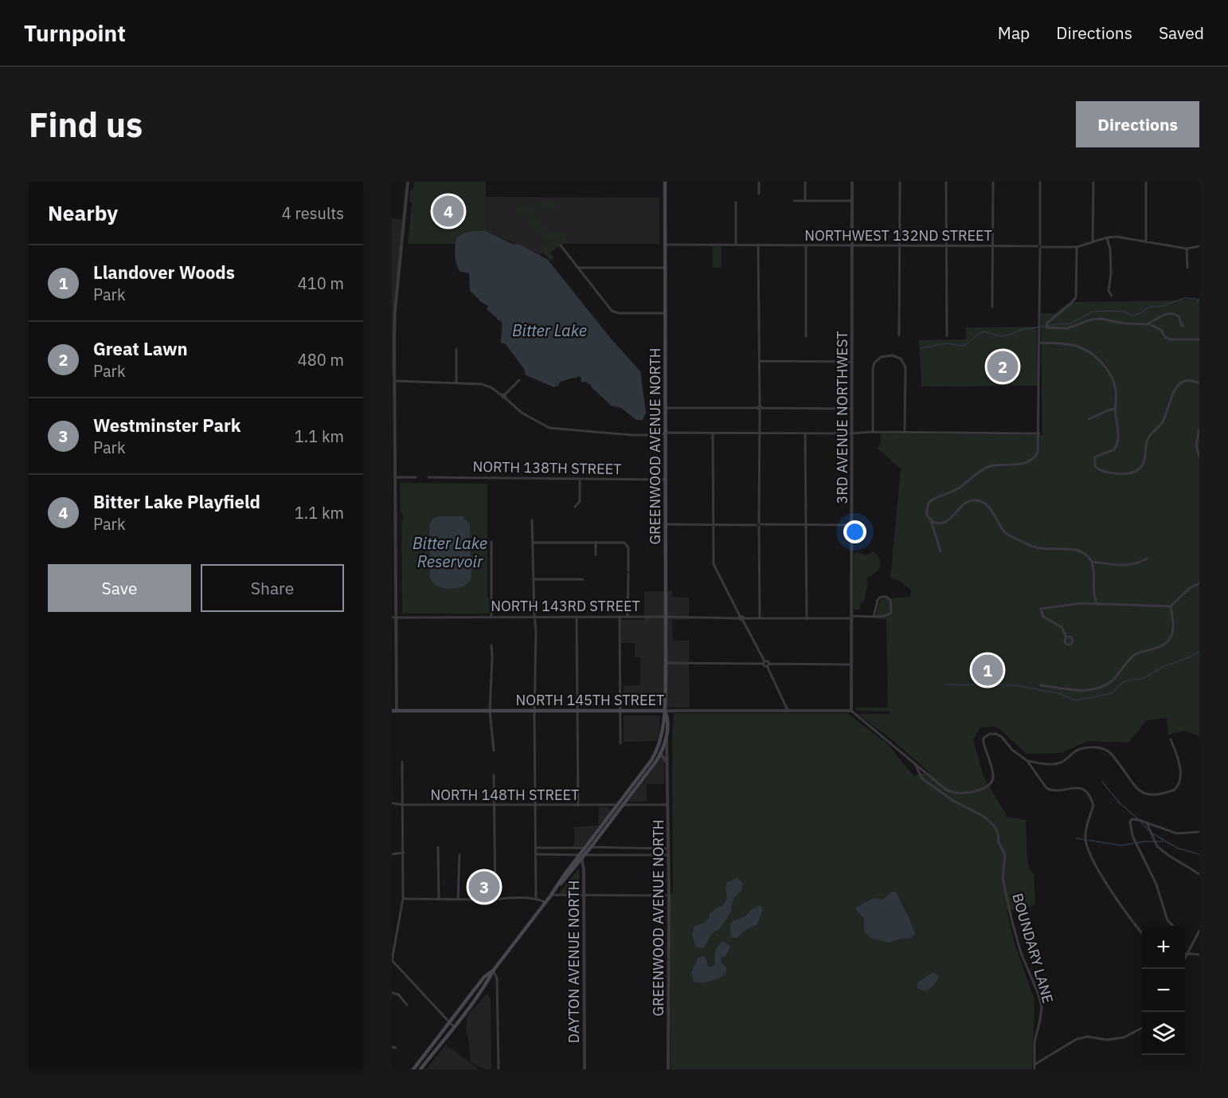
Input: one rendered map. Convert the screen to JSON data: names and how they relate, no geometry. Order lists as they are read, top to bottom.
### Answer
{
  "streets": {
    "main road": ["GREENWOOD AVENUE NORTH", "NORTH 145TH STREET"],
    "street": [
      "NORTHWEST 132ND STREET",
      "3RD AVENUE NORTHWEST",
      "NORTH 138TH STREET",
      "NORTH 143RD STREET",
      "NORTH 148TH STREET",
      "BOUNDARY LANE",
      "DAYTON AVENUE NORTH"
    ]
  },
  "crossings": [
    ["NORTHWEST 132ND STREET", "3RD AVENUE NORTHWEST"],
    ["NORTHWEST 132ND STREET", "GREENWOOD AVENUE NORTH"],
    ["3RD AVENUE NORTHWEST", "NORTH 143RD STREET"],
    ["3RD AVENUE NORTHWEST", "NORTH 145TH STREET"],
    ["3RD AVENUE NORTHWEST", "BOUNDARY LANE"],
    ["GREENWOOD AVENUE NORTH", "NORTH 138TH STREET"],
    ["GREENWOOD AVENUE NORTH", "NORTH 143RD STREET"],
    ["GREENWOOD AVENUE NORTH", "NORTH 145TH STREET"],
    ["NORTH 145TH STREET", "BOUNDARY LANE"]
  ],
  "water": ["Bitter Lake", "Bitter Lake Reservoir"],
  "page": {
    "header": "Turnpoint",
    "nav": ["Map", "Directions", "Saved"],
    "buttons": [
      "Directions",
      ["Save", "Share"]
    ],
    "title": "Find us",
    "heading": ["Nearby", "4 results"],
    "pins": [
      "4",
      "2",
      "1",
      "3"
    ],
    "list": [
      {
        "mark": "1",
        "name": "Llandover Woods",
        "note": "Park",
        "value": "410 m"
      },
      {
        "mark": "2",
        "name": "Great Lawn",
        "note": "Park",
        "value": "480 m"
      },
      {
        "mark": "3",
        "name": "Westminster Park",
        "note": "Park",
        "value": "1.1 km"
      },
      {
        "mark": "4",
        "name": "Bitter Lake Playfield",
        "note": "Park",
        "value": "1.1 km"
      }
    ],
    "map_buttons": ["+", "−"]
  }
}
